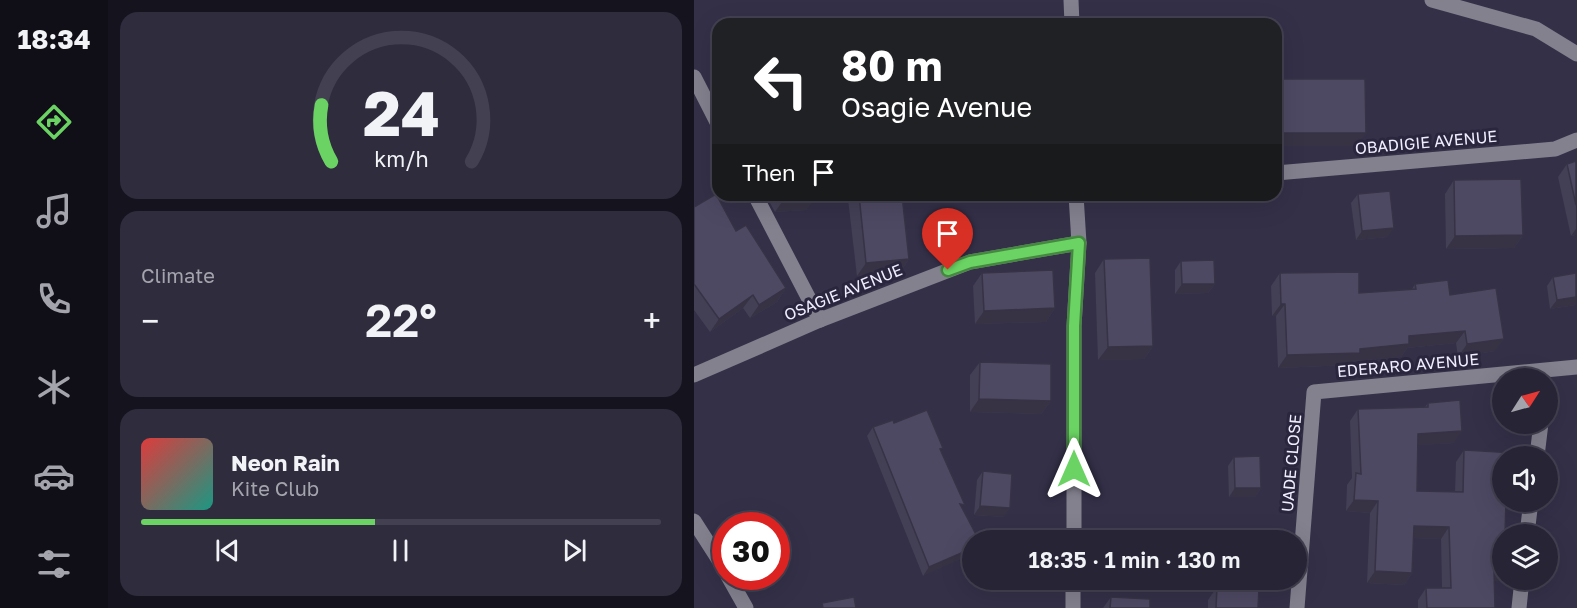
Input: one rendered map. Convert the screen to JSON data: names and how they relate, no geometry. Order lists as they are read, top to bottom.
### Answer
{
  "streets": {
    "street": [
      "OBADIGIE AVENUE",
      "OSAGIE AVENUE",
      "EDERARO AVENUE",
      "UADE CLOSE"
    ]
  },
  "crossings": [
    ["EDERARO AVENUE", "UADE CLOSE"]
  ],
  "north": "top right",
  "page": {
    "tabs": "18:34",
    "turn": ["80 m", "Osagie Avenue"],
    "then": "Then",
    "tile": "Climate",
    "heat": ["−", "22°", "+"],
    "song": ["Neon Rain", "Kite Club"],
    "limit": "30",
    "trip": "18:35 · 1 min · 130 m",
    "gauge": ["24", "km/h"]
  }
}
